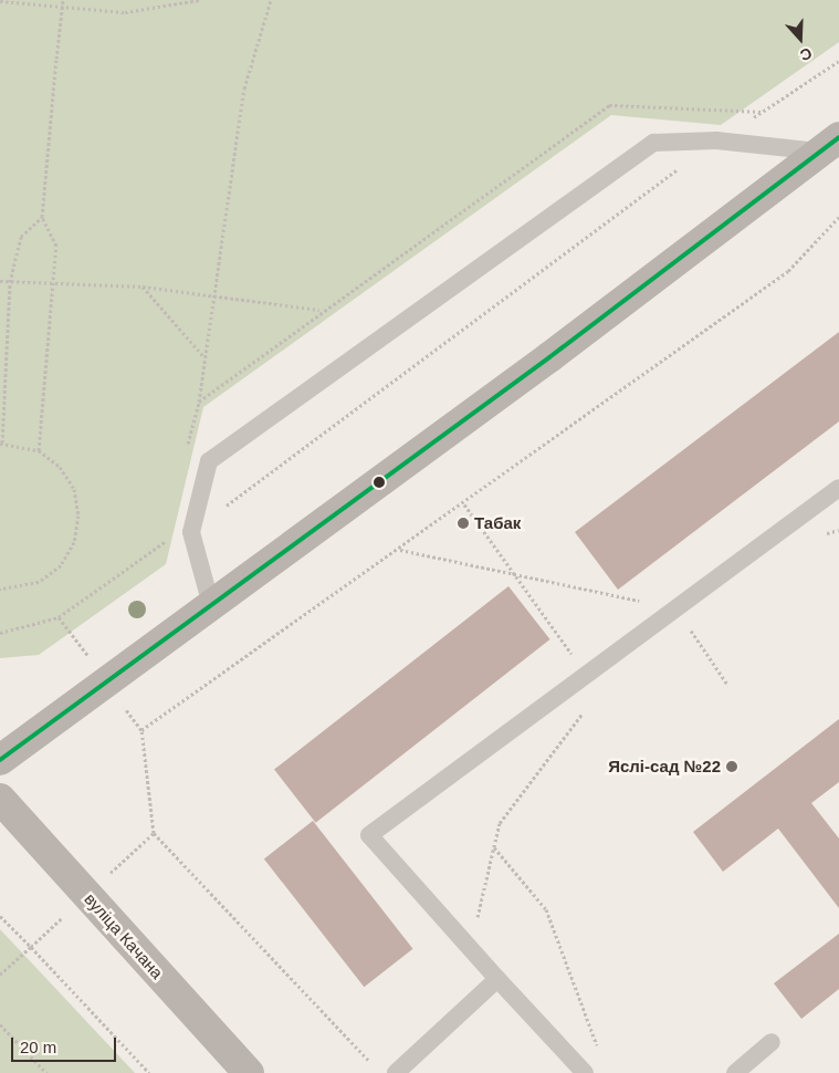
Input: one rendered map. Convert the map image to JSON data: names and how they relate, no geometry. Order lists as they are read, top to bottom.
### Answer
{
  "streets": {
    "main road": ["вуліца Качана"]
  },
  "places": ["Табак", "Яслі-сад №22"],
  "scale_bar": "20 m",
  "north": "bottom"
}
